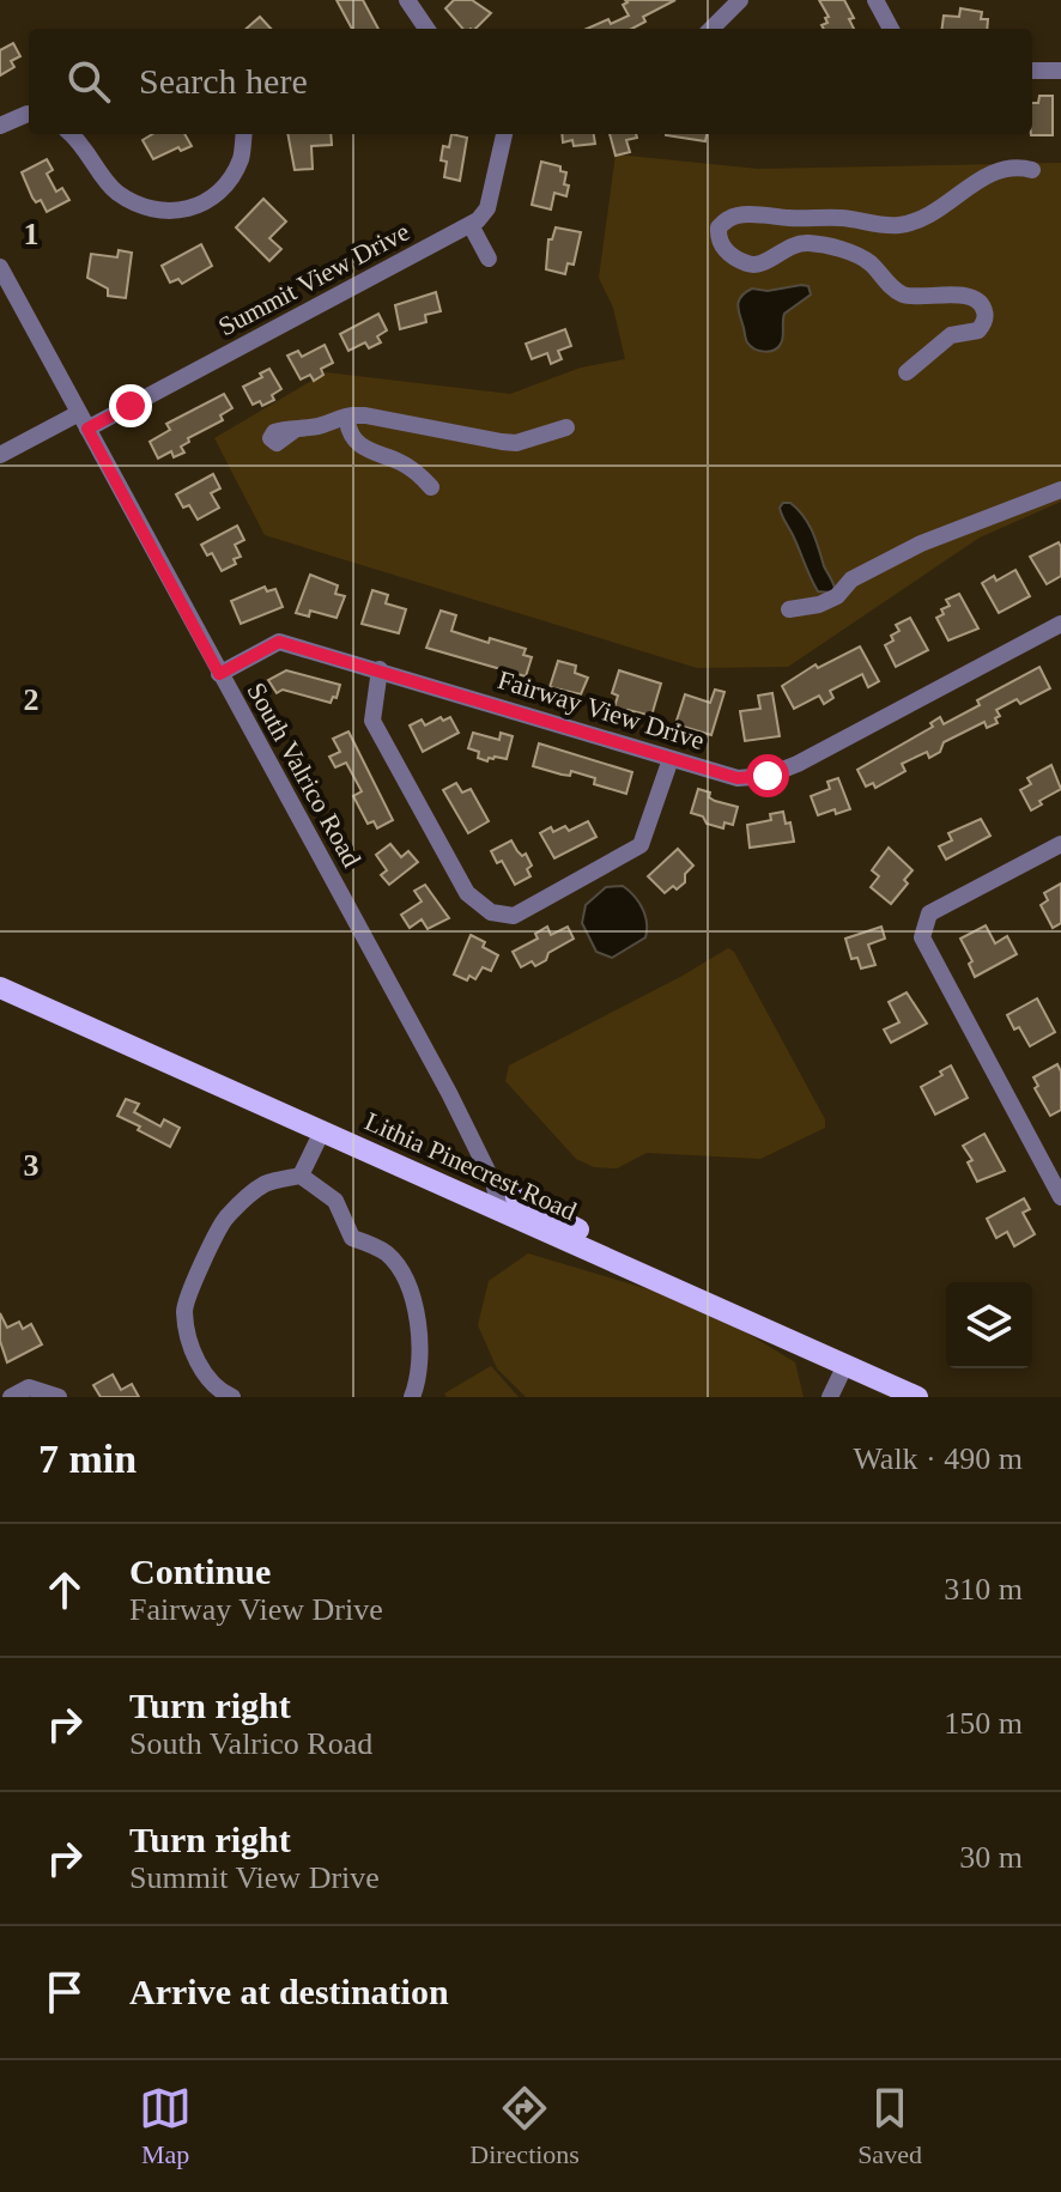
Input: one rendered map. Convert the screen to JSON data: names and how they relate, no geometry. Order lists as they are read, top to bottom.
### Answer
{
  "streets": {
    "main road": ["Lithia Pinecrest Road"],
    "street": ["Summit View Drive", "Fairway View Drive", "South Valrico Road"]
  },
  "crossings": [
    ["Summit View Drive", "South Valrico Road"],
    ["Fairway View Drive", "South Valrico Road"],
    ["South Valrico Road", "Lithia Pinecrest Road"]
  ],
  "page": {
    "search": "Search here",
    "heading": ["7 min", "Walk · 490 m"],
    "list": [
      ["Continue", "Fairway View Drive", "310 m"],
      ["Turn right", "South Valrico Road", "150 m"],
      ["Turn right", "Summit View Drive", "30 m"],
      "Arrive at destination"
    ],
    "nav": ["Map", "Directions", "Saved"]
  },
  "grid": {
    "rows": ["1", "2", "3"]
  }
}
